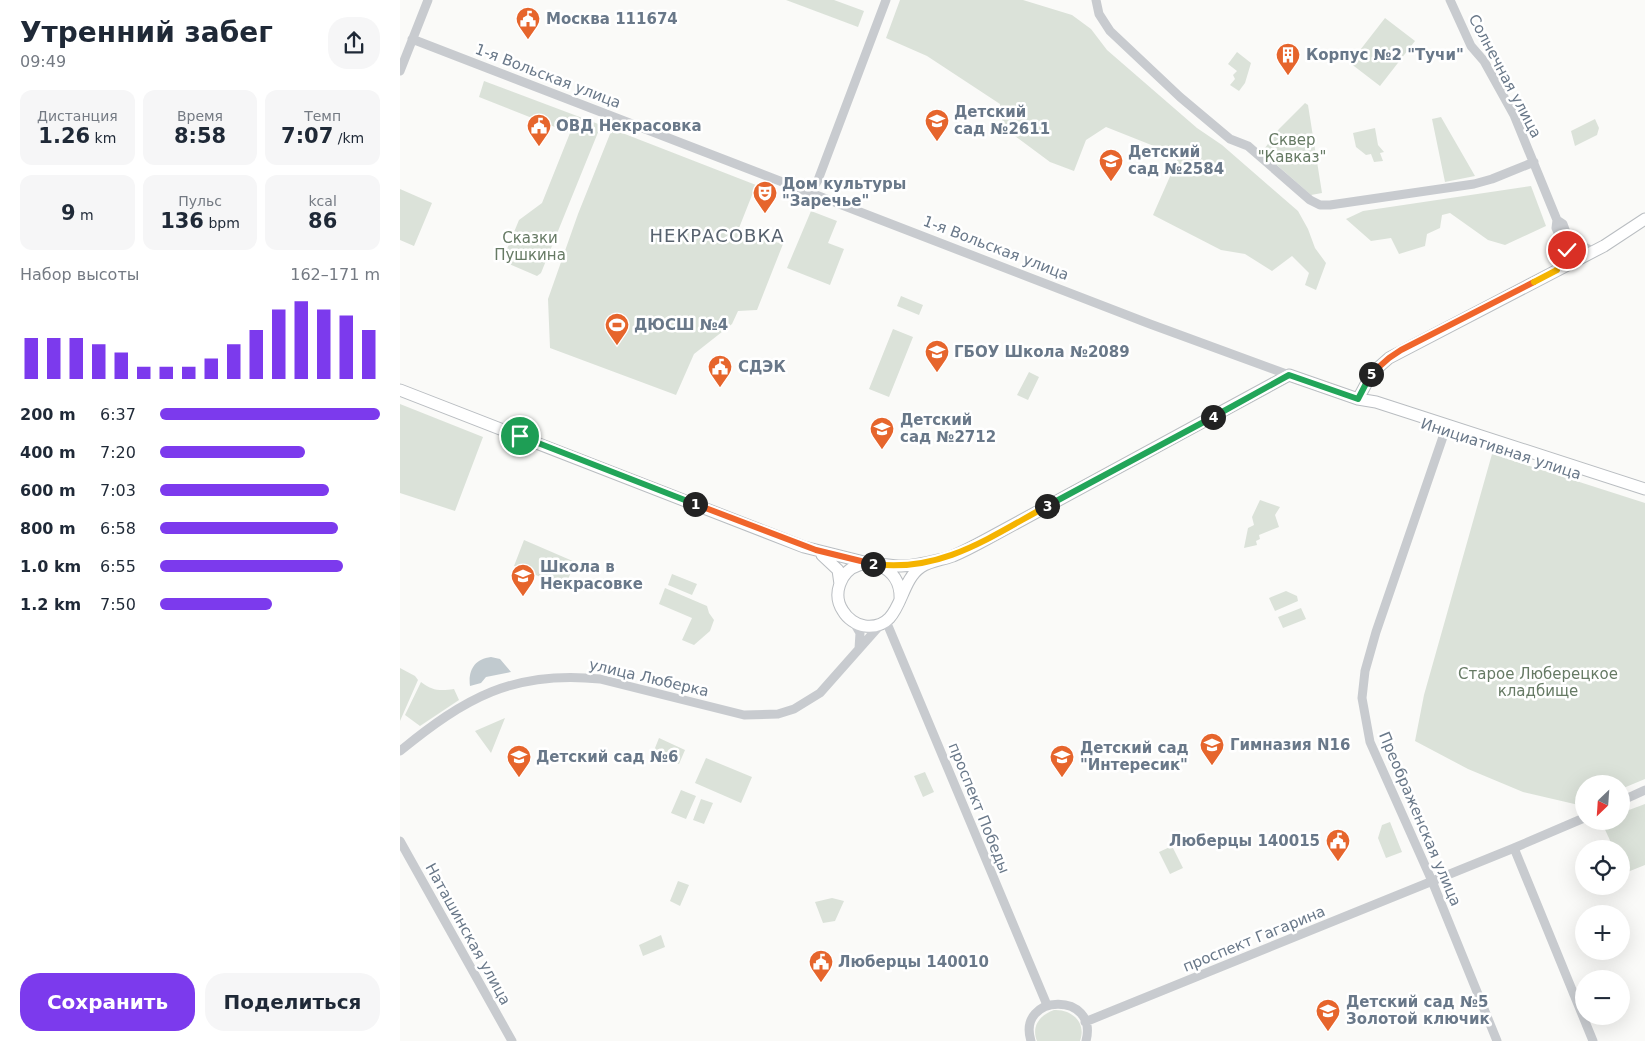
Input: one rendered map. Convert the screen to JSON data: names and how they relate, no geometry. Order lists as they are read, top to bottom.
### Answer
{
  "streets": {
    "main road": ["Инициативная улица"],
    "street": [
      "1-я Вольская улица",
      "Солнечная улица",
      "улица Люберка",
      "проспект Победы",
      "Преображенская улица",
      "Наташинская улица",
      "проспект Гагарина"
    ]
  },
  "crossings": [
    ["1-я Вольская улица", "Инициативная улица"],
    ["Инициативная улица", "Преображенская улица"],
    ["улица Люберка", "проспект Победы"],
    ["Преображенская улица", "проспект Гагарина"]
  ],
  "districts": ["НЕКРАСОВКА"],
  "parks": ["Сквер \"Кавказ\"", "Сказки Пушкина", "Старое Люберецкое кладбище"],
  "places": {
    "public building": [
      "Москва 111674",
      "ОВД Некрасовка",
      "СДЭК",
      "Люберцы 140015",
      "Люберцы 140010"
    ],
    "building": ["Корпус №2 \"Тучи\""],
    "school or university": [
      "Детский сад №2611",
      "Детский сад №2584",
      "ГБОУ Школа №2089",
      "Детский сад №2712",
      "Школа в Некрасовке",
      "Гимназия N16",
      "Детский сад №6",
      "Детский сад \"Интересик\"",
      "Детский сад №5 Золотой ключик"
    ],
    "theatre": ["Дом культуры \"Заречье\""],
    "sports": ["ДЮСШ №4"]
  },
  "north": "bottom left",
  "page": {
    "heading": ["Утренний забег", "09:49"],
    "stats": [
      ["Дистанция", "1.26 km"],
      ["Время", "8:58"],
      ["Темп", "7:07 /km"],
      ["9 m"],
      ["Пульс", "136 bpm"],
      ["kcal", "86"]
    ],
    "chart": ["Набор высоты", "162–171 m"],
    "pins": [
      "5",
      "4",
      "1",
      "3",
      "2"
    ],
    "list": [
      {
        "name": "200 m",
        "note": "6:37"
      },
      {
        "name": "400 m",
        "note": "7:20"
      },
      {
        "name": "600 m",
        "note": "7:03"
      },
      {
        "name": "800 m",
        "note": "6:58"
      },
      {
        "name": "1.0 km",
        "note": "6:55"
      },
      {
        "name": "1.2 km",
        "note": "7:50"
      }
    ],
    "map_buttons": ["+", "−"],
    "buttons": ["Сохранить", "Поделиться"]
  }
}
